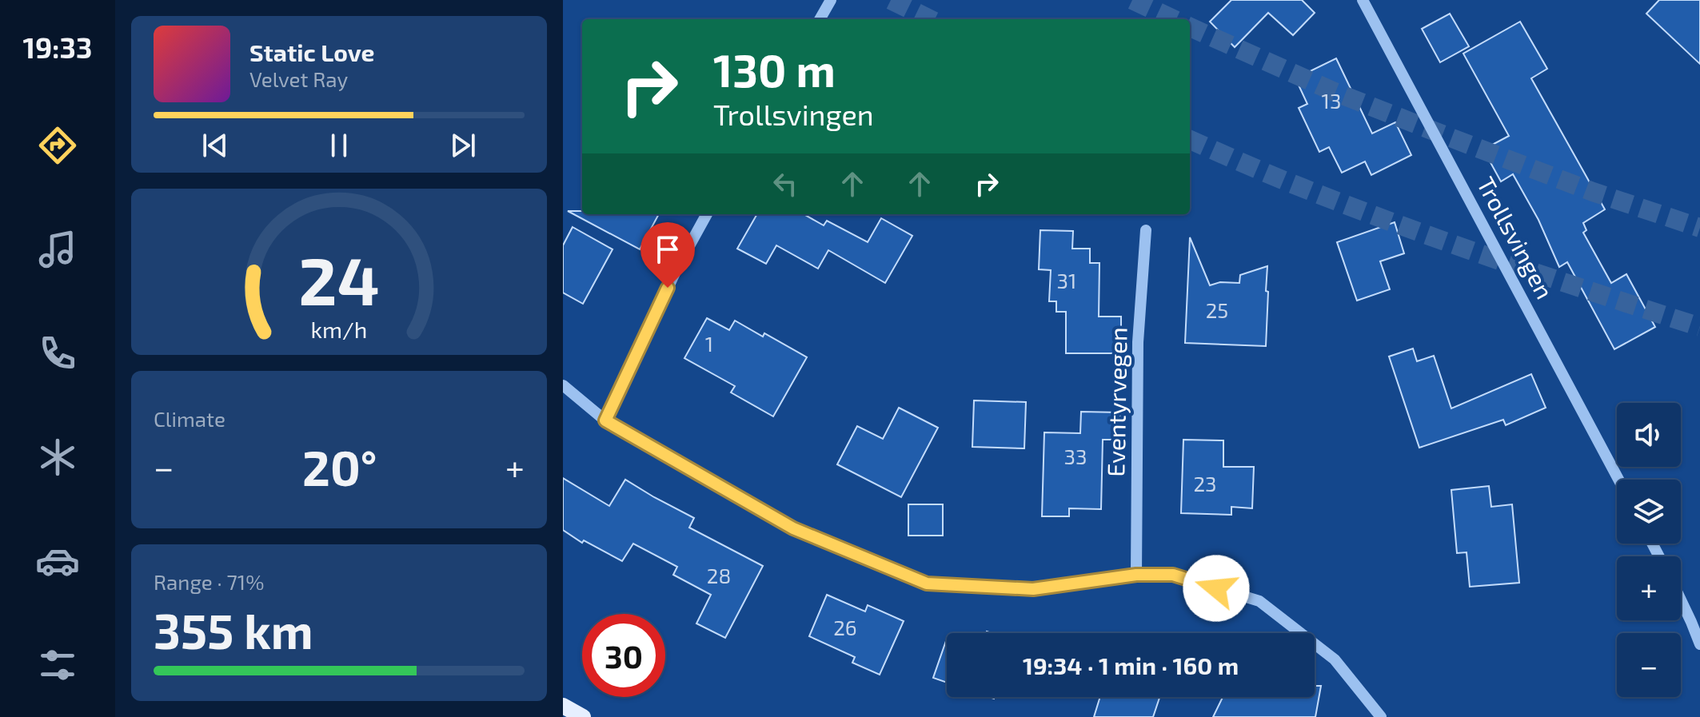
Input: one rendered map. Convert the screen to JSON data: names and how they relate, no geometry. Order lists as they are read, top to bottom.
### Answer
{
  "streets": {
    "street": ["Trollsvingen", "Eventyrvegen"]
  },
  "house_numbers": [
    "13",
    "31",
    "25",
    "1",
    "33",
    "23",
    "28",
    "26"
  ],
  "page": {
    "tabs": "19:33",
    "turn": ["130 m", "Trollsvingen"],
    "song": ["Static Love", "Velvet Ray"],
    "tile": [
      "Climate",
      ["Range · 71%", "355 km"]
    ],
    "map_buttons": ["+", "−"],
    "heat": ["−", "20°", "+"],
    "limit": "30",
    "trip": "19:34 · 1 min · 160 m",
    "gauge": ["24", "km/h"]
  }
}
